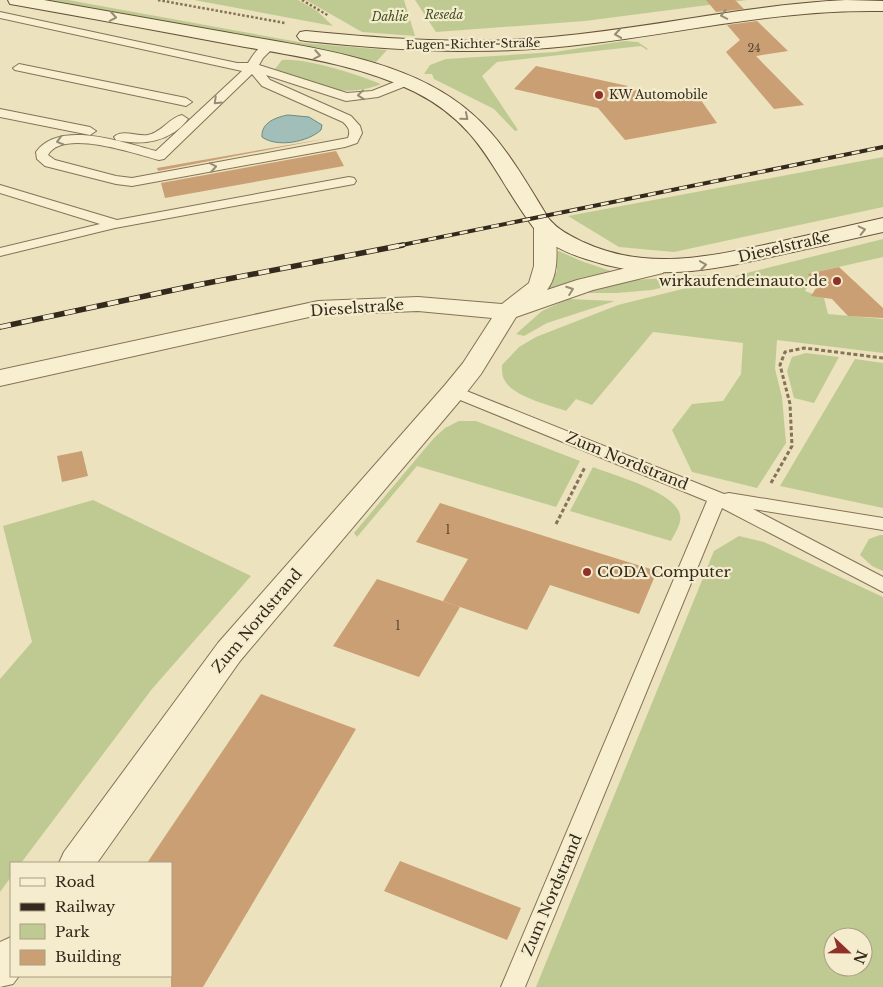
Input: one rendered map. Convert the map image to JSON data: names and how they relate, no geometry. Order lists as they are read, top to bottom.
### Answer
{
  "streets": {
    "main road": ["Eugen-Richter-Straße", "Dieselstraße", "Zum Nordstrand"]
  },
  "crossings": [
    ["Dieselstraße", "Zum Nordstrand"]
  ],
  "one_way": ["Eugen-Richter-Straße", "Dieselstraße"],
  "parks": ["Reseda", "Dahlie"],
  "places": ["KW Automobile", "wirkaufendeinauto.de", "CODA Computer"],
  "house_numbers": ["24", "1", "1"],
  "legend": [
    "Road",
    "Railway",
    "Park",
    "Building"
  ],
  "north": "right"
}
